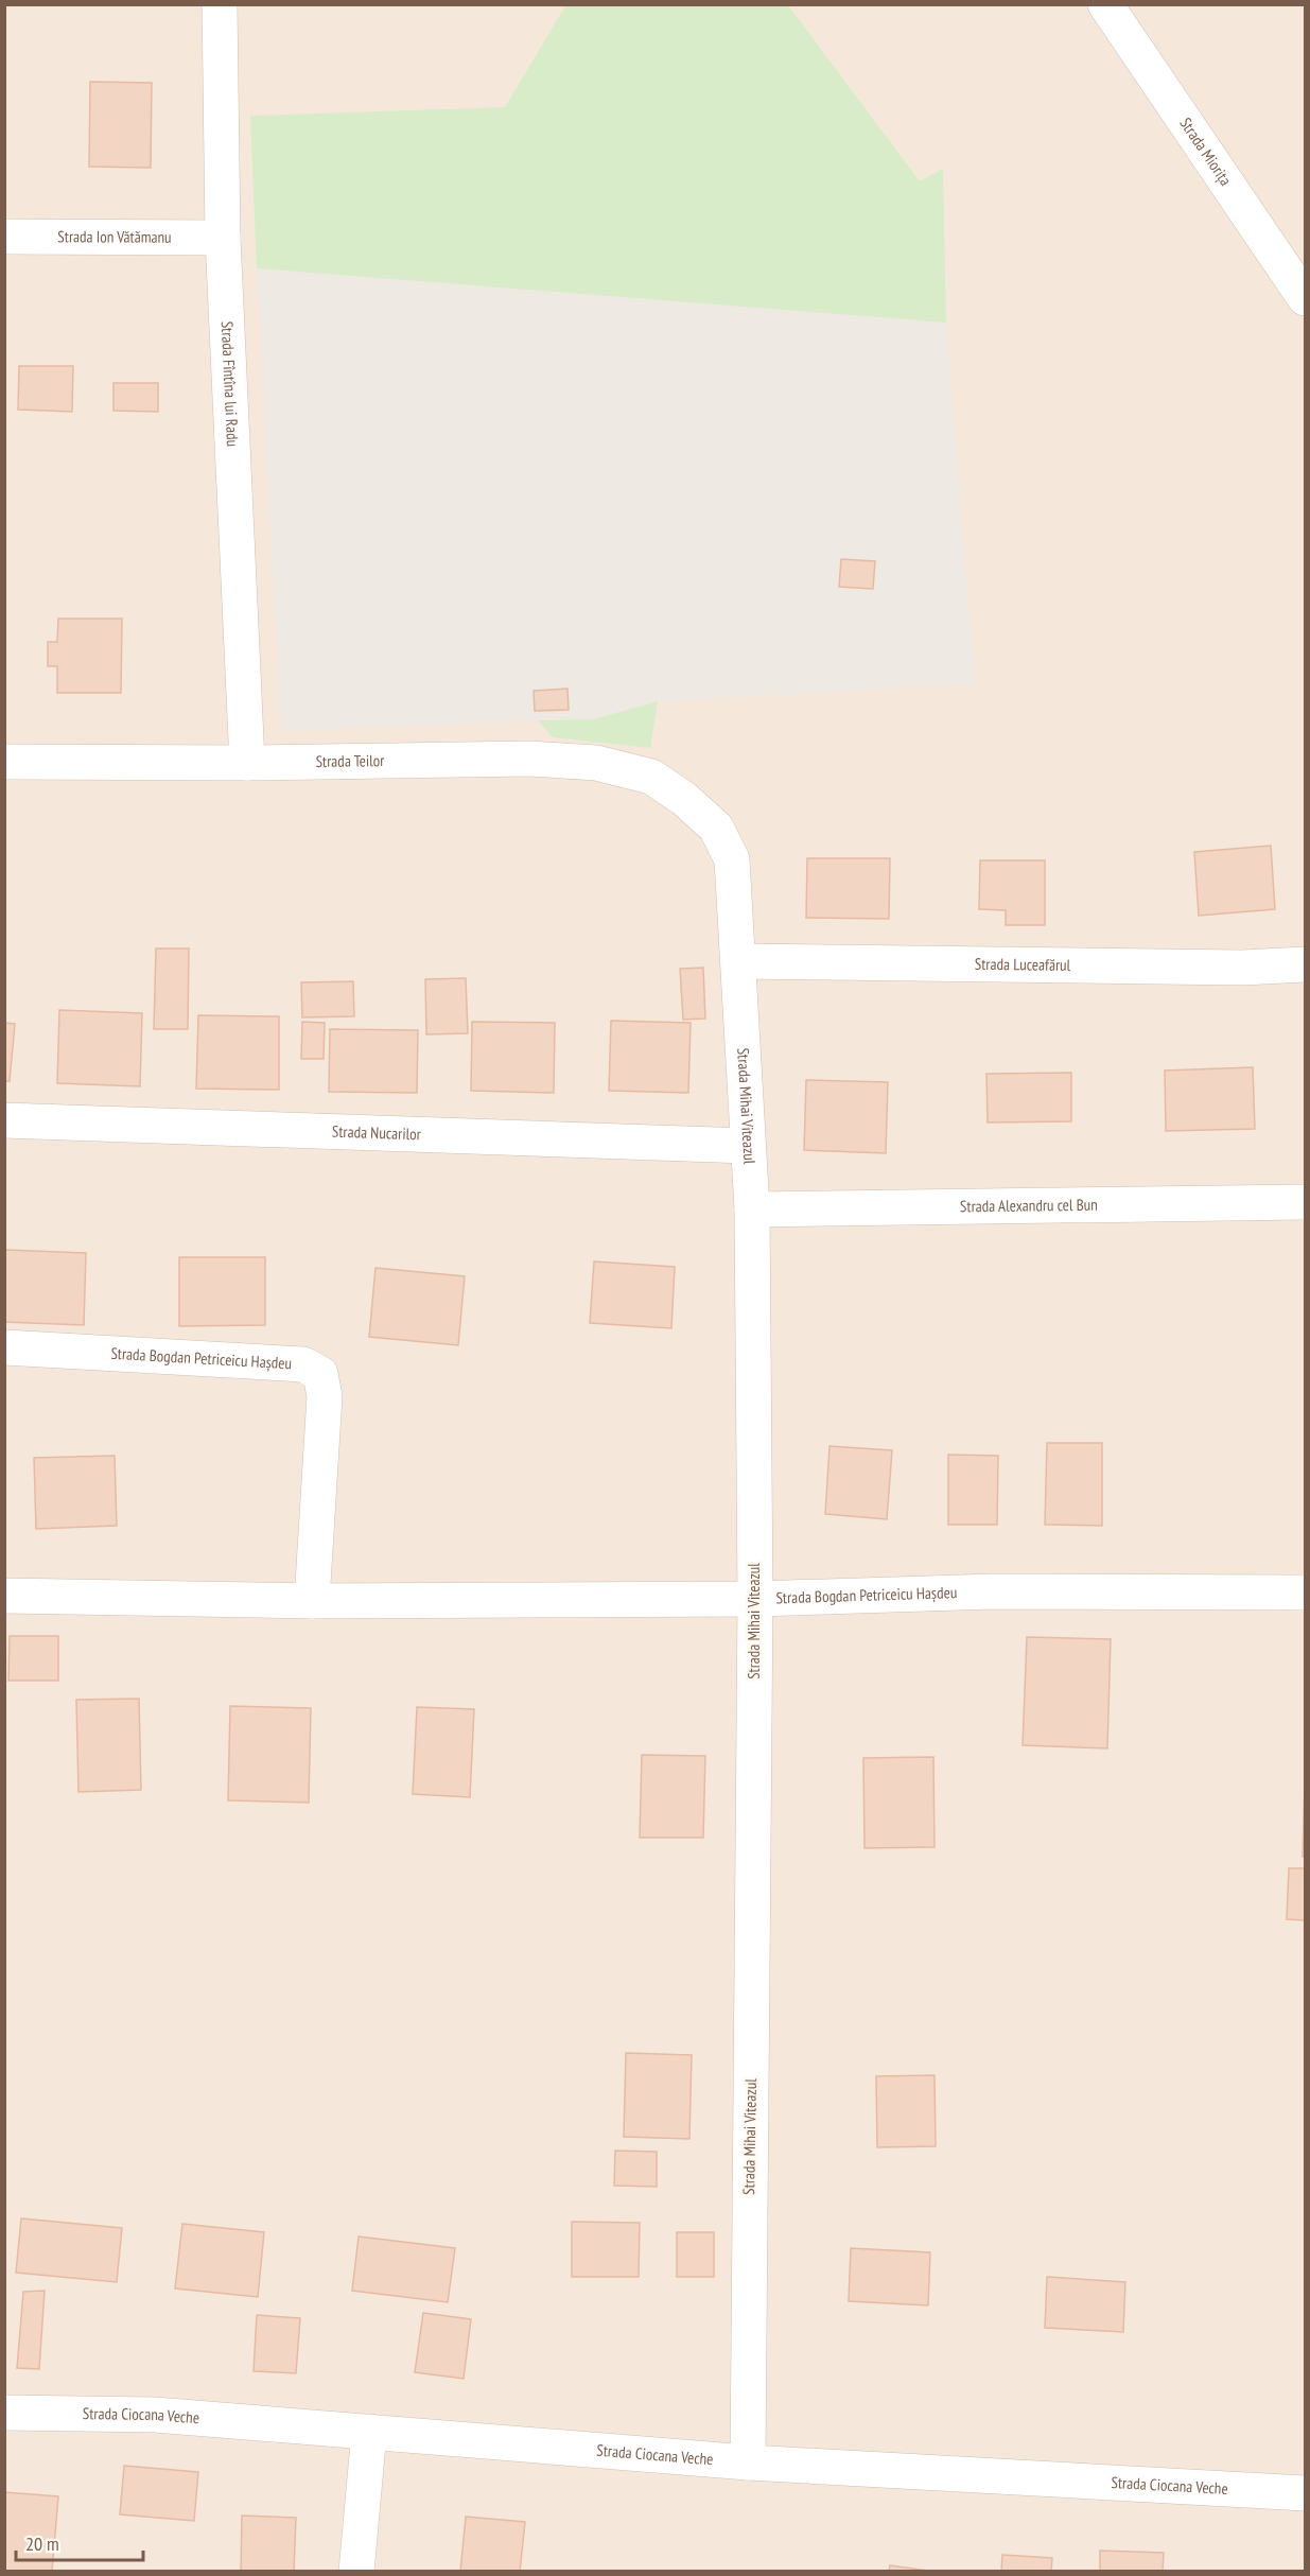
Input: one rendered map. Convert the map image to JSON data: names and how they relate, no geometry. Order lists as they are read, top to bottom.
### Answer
{
  "streets": {
    "street": [
      "Strada Miorița",
      "Strada Ion Vătămanu",
      "Strada Fîntîna lui Radu",
      "Strada Teilor",
      "Strada Luceafărul",
      "Strada Mihai Viteazul",
      "Strada Nucarilor",
      "Strada Alexandru cel Bun",
      "Strada Bogdan Petriceicu Hașdeu",
      "Strada Ciocana Veche"
    ]
  },
  "crossings": [
    ["Strada Ion Vătămanu", "Strada Fîntîna lui Radu"],
    ["Strada Fîntîna lui Radu", "Strada Teilor"],
    ["Strada Teilor", "Strada Mihai Viteazul"],
    ["Strada Luceafărul", "Strada Mihai Viteazul"],
    ["Strada Mihai Viteazul", "Strada Nucarilor"],
    ["Strada Mihai Viteazul", "Strada Alexandru cel Bun"],
    ["Strada Mihai Viteazul", "Strada Bogdan Petriceicu Hașdeu"],
    ["Strada Mihai Viteazul", "Strada Ciocana Veche"]
  ],
  "scale_bar": "20 m"
}
